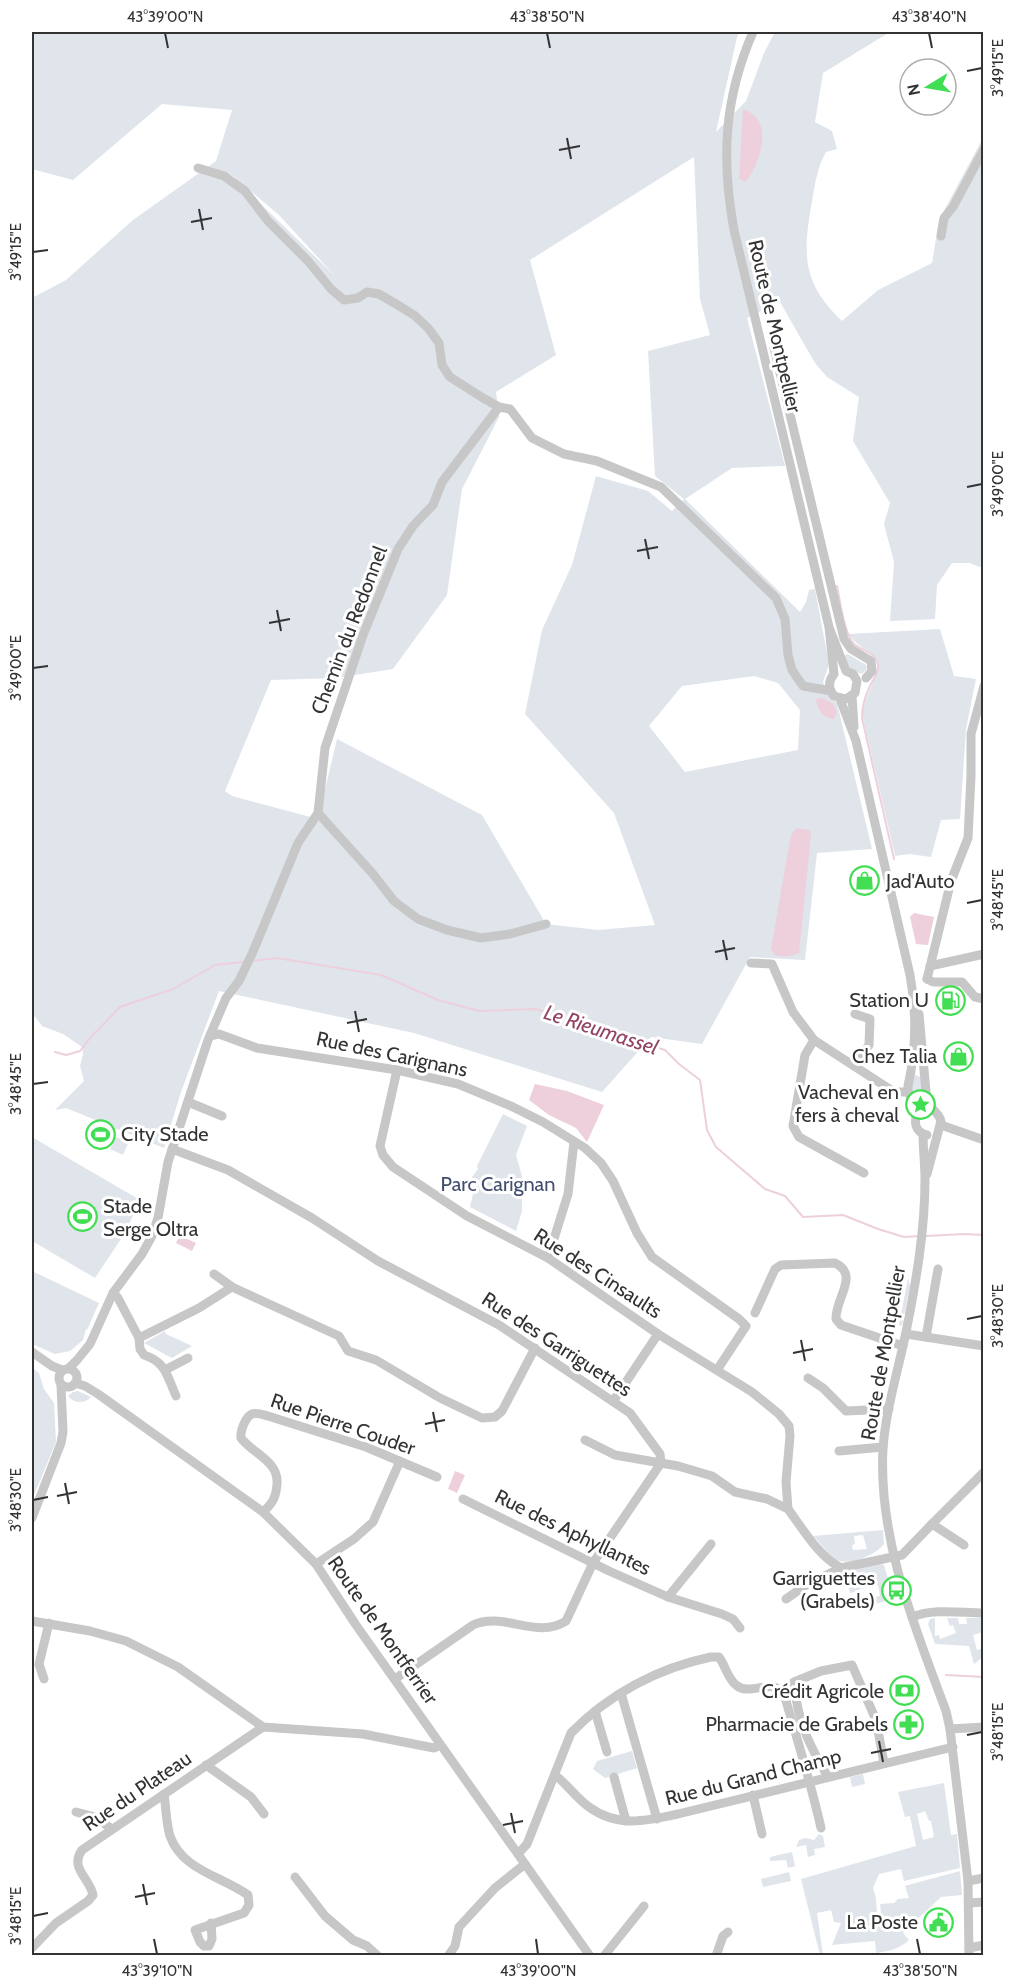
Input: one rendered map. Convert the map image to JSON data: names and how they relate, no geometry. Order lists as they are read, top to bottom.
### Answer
{
  "streets": {
    "street": [
      "Route de Montpellier",
      "Chemin du Redonnel",
      "Rue des Carignans",
      "Rue des Cinsaults",
      "Rue des Garriguettes",
      "Rue Pierre Couder",
      "Rue des Aphyllantes",
      "Route de Montferrier",
      "Rue du Grand Champ",
      "Rue du Plateau"
    ]
  },
  "crossings": [
    ["Route de Montpellier", "Rue du Grand Champ"],
    ["Chemin du Redonnel", "Rue des Carignans"],
    ["Chemin du Redonnel", "Rue des Garriguettes"],
    ["Chemin du Redonnel", "Route de Montferrier"],
    ["Rue des Carignans", "Rue des Cinsaults"],
    ["Rue Pierre Couder", "Route de Montferrier"]
  ],
  "water": ["Le Rieumassel"],
  "parks": ["Parc Carignan"],
  "places": {
    "shop": ["Jad'Auto", "Chez Talia"],
    "fuel station": ["Station U"],
    "place": ["Vacheval en fers à cheval"],
    "sports": ["City Stade", "Stade Serge Oltra"],
    "bus stop": ["Garriguettes (Grabels)"],
    "bank": ["Crédit Agricole"],
    "pharmacy": ["Pharmacie de Grabels"],
    "public building": ["La Poste"]
  },
  "north": "left",
  "coordinates": [
    "43°39'00\"N",
    "43°38'50\"N",
    "43°38'40\"N",
    "3°49'15\"E",
    "3°49'00\"E",
    "3°48'45\"E",
    "3°48'30\"E",
    "3°48'15\"E",
    "43°39'10\"N"
  ]
}
